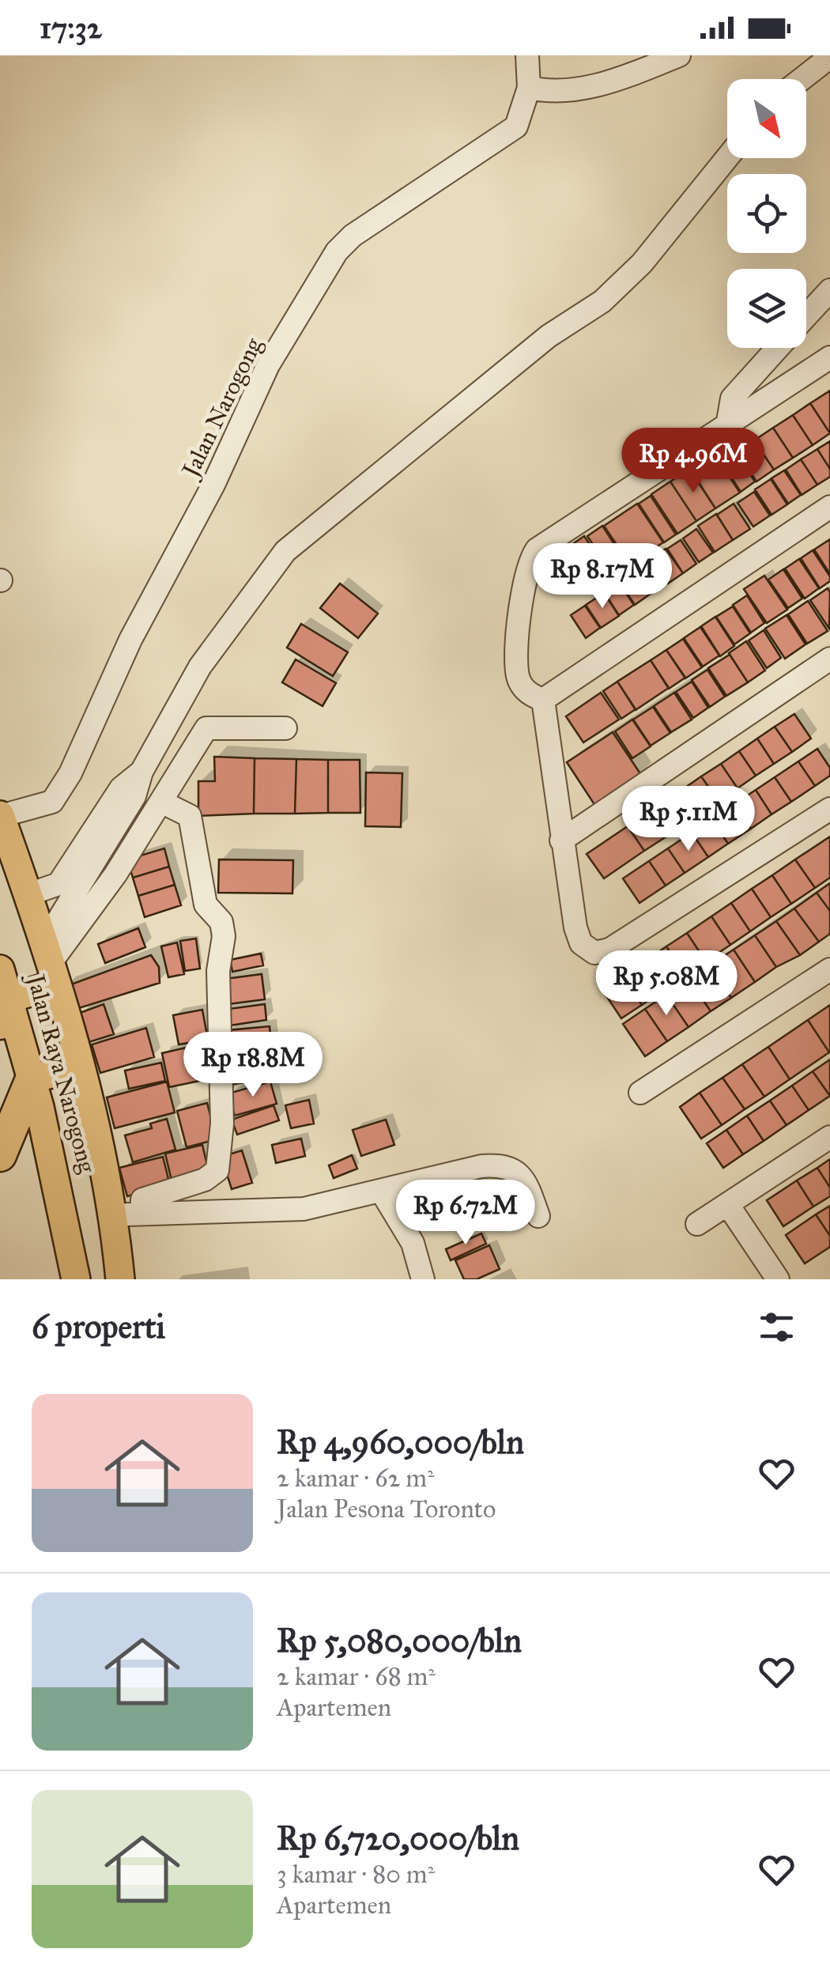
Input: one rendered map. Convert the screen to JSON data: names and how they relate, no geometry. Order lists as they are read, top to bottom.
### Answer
{
  "streets": {
    "main road": ["Jalan Raya Narogong"],
    "street": ["Jalan Narogong"]
  },
  "north": "bottom right",
  "page": {
    "status": "17:32",
    "price": [
      "Rp 4.96M",
      "Rp 8.17M",
      "Rp 5.11M",
      "Rp 5.08M",
      "Rp 18.8M",
      "Rp 6.72M"
    ],
    "heading": "6 properti",
    "list": [
      {
        "name": "Rp 4,960,000/bln",
        "note": "2 kamar · 62 m² · Jalan Pesona Toronto"
      },
      {
        "name": "Rp 5,080,000/bln",
        "note": "2 kamar · 68 m² · Apartemen"
      },
      {
        "name": "Rp 6,720,000/bln",
        "note": "3 kamar · 80 m² · Apartemen"
      }
    ]
  }
}
